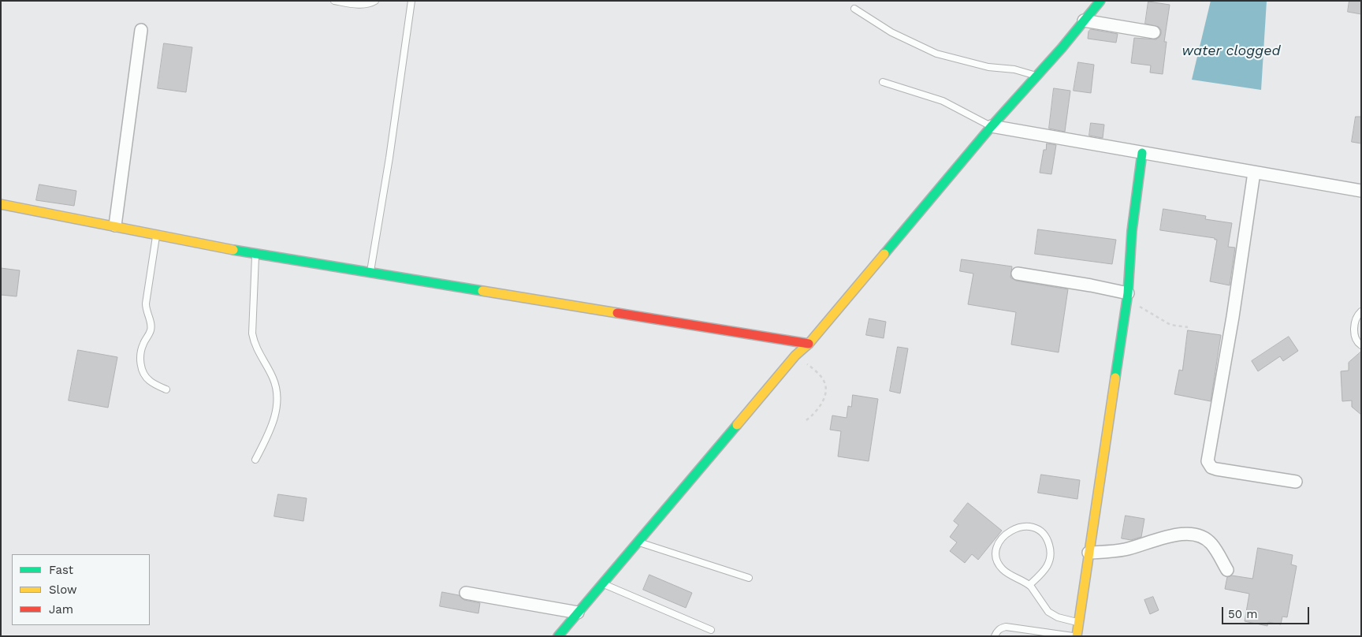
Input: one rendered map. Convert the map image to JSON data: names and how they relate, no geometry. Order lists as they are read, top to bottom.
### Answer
{
  "water": ["water clogged"],
  "legend": ["Fast", "Slow", "Jam"],
  "scale_bar": "50 m"
}
